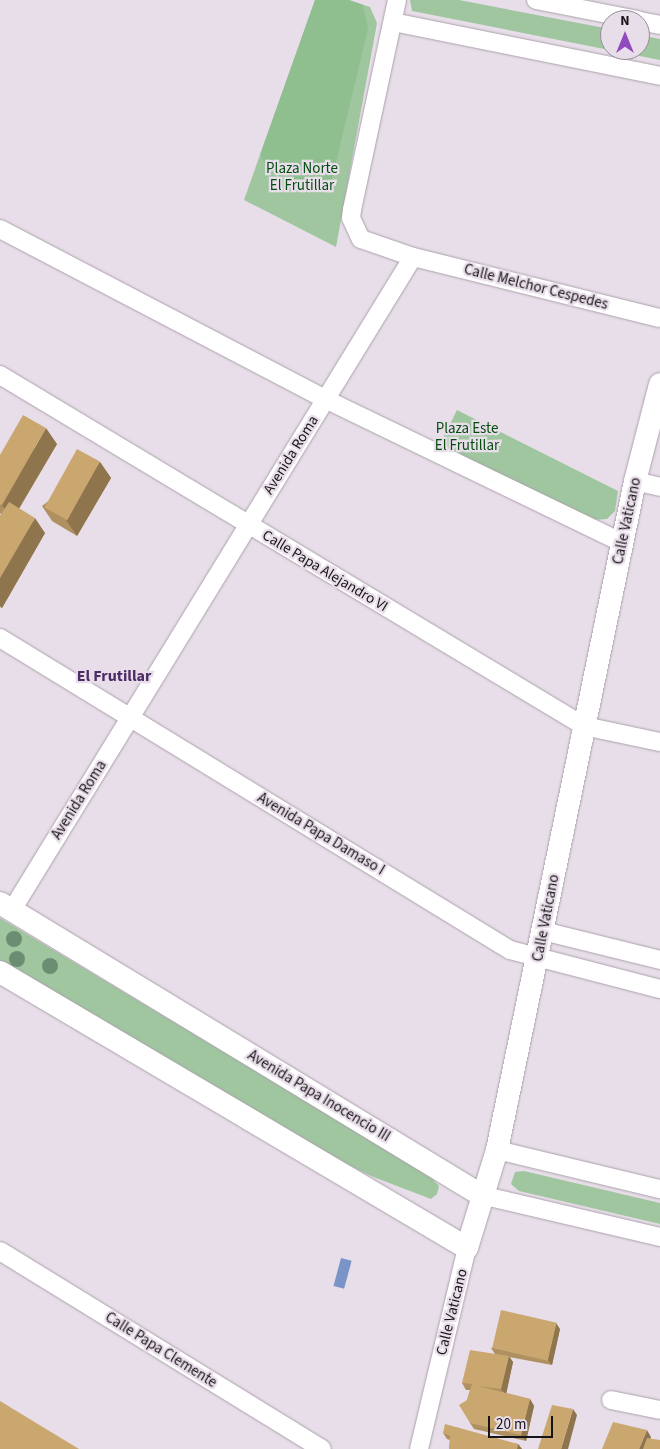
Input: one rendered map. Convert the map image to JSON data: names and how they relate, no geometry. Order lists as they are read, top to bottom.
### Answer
{
  "streets": {
    "street": [
      "Calle Melchor Cespedes",
      "Avenida Roma",
      "Calle Vaticano",
      "Calle Papa Alejandro VI",
      "Avenida Papa Damaso I",
      "Avenida Papa Inocencio III",
      "Calle Papa Clemente"
    ]
  },
  "crossings": [
    ["Calle Melchor Cespedes", "Avenida Roma"],
    ["Avenida Roma", "Calle Papa Alejandro VI"],
    ["Avenida Roma", "Avenida Papa Damaso I"],
    ["Avenida Roma", "Avenida Papa Inocencio III"],
    ["Calle Vaticano", "Calle Papa Alejandro VI"],
    ["Calle Vaticano", "Avenida Papa Damaso I"],
    ["Calle Vaticano", "Avenida Papa Inocencio III"]
  ],
  "districts": ["El Frutillar"],
  "parks": ["Plaza Norte El Frutillar", "Plaza Este El Frutillar"],
  "scale_bar": "20 m",
  "north": "top"
}
